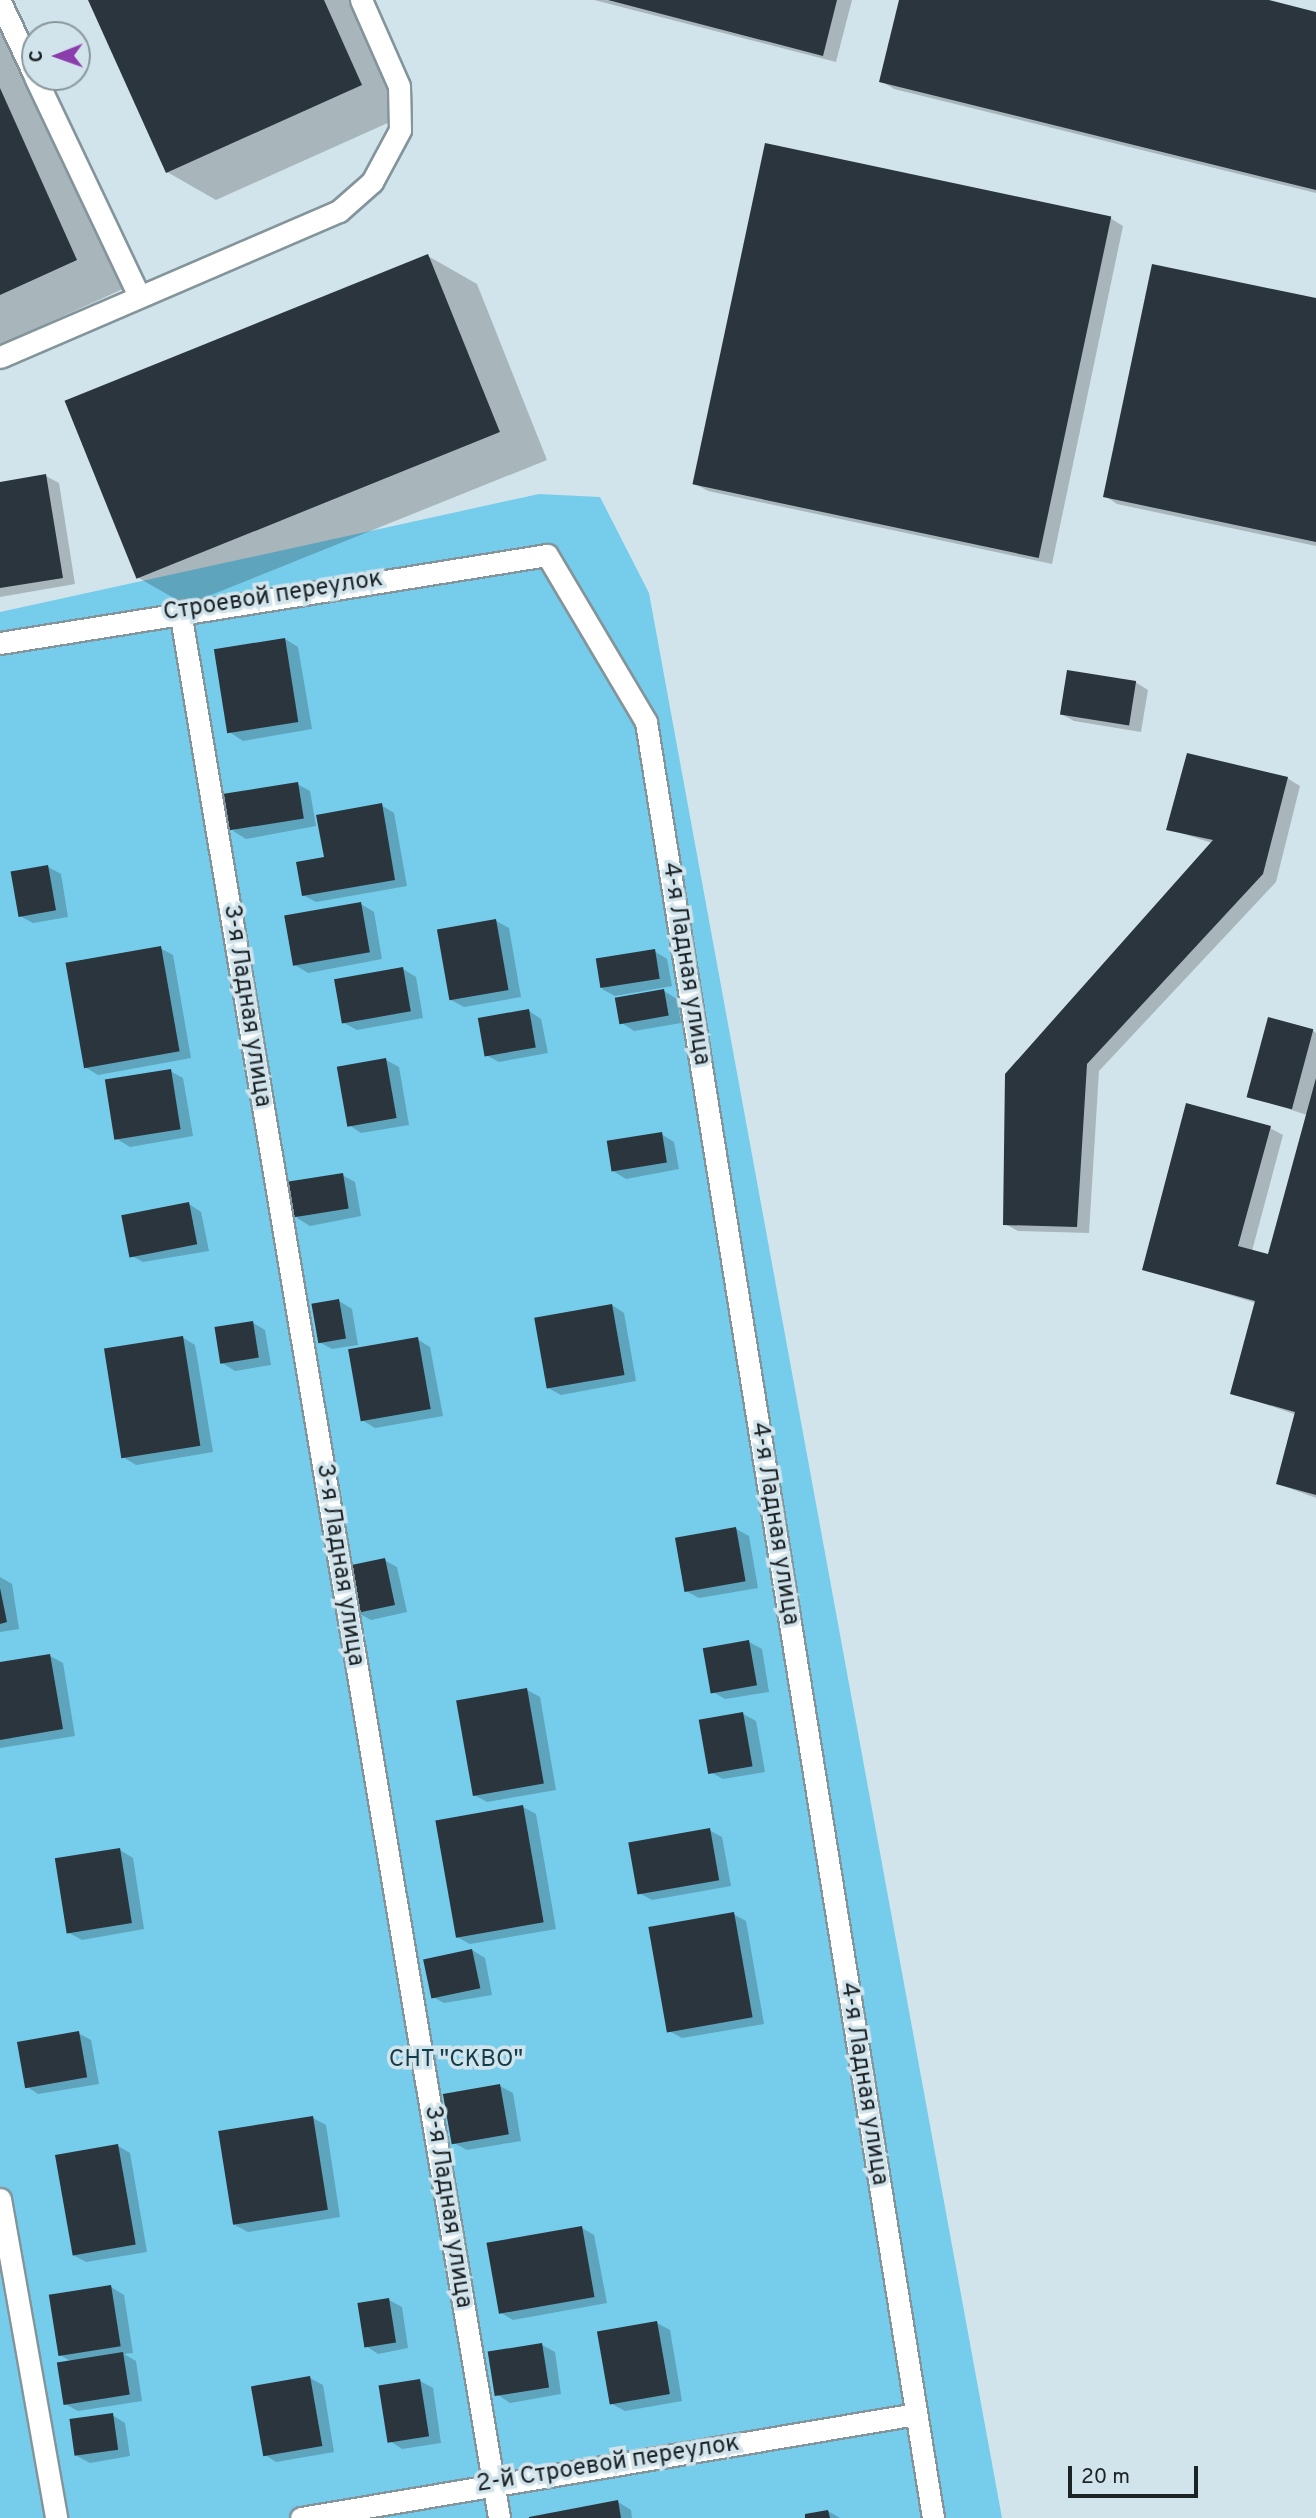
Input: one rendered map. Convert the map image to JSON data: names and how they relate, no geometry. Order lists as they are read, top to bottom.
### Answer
{
  "streets": {
    "lane": [
      "Строевой переулок",
      "4-я Ладная улица",
      "3-я Ладная улица",
      "2-й Строевой переулок"
    ]
  },
  "crossings": [
    ["Строевой переулок", "4-я Ладная улица"],
    ["Строевой переулок", "3-я Ладная улица"],
    ["4-я Ладная улица", "2-й Строевой переулок"],
    ["3-я Ладная улица", "2-й Строевой переулок"]
  ],
  "parks": ["СНТ \"СКВО\""],
  "scale_bar": "20 m",
  "north": "left"
}
